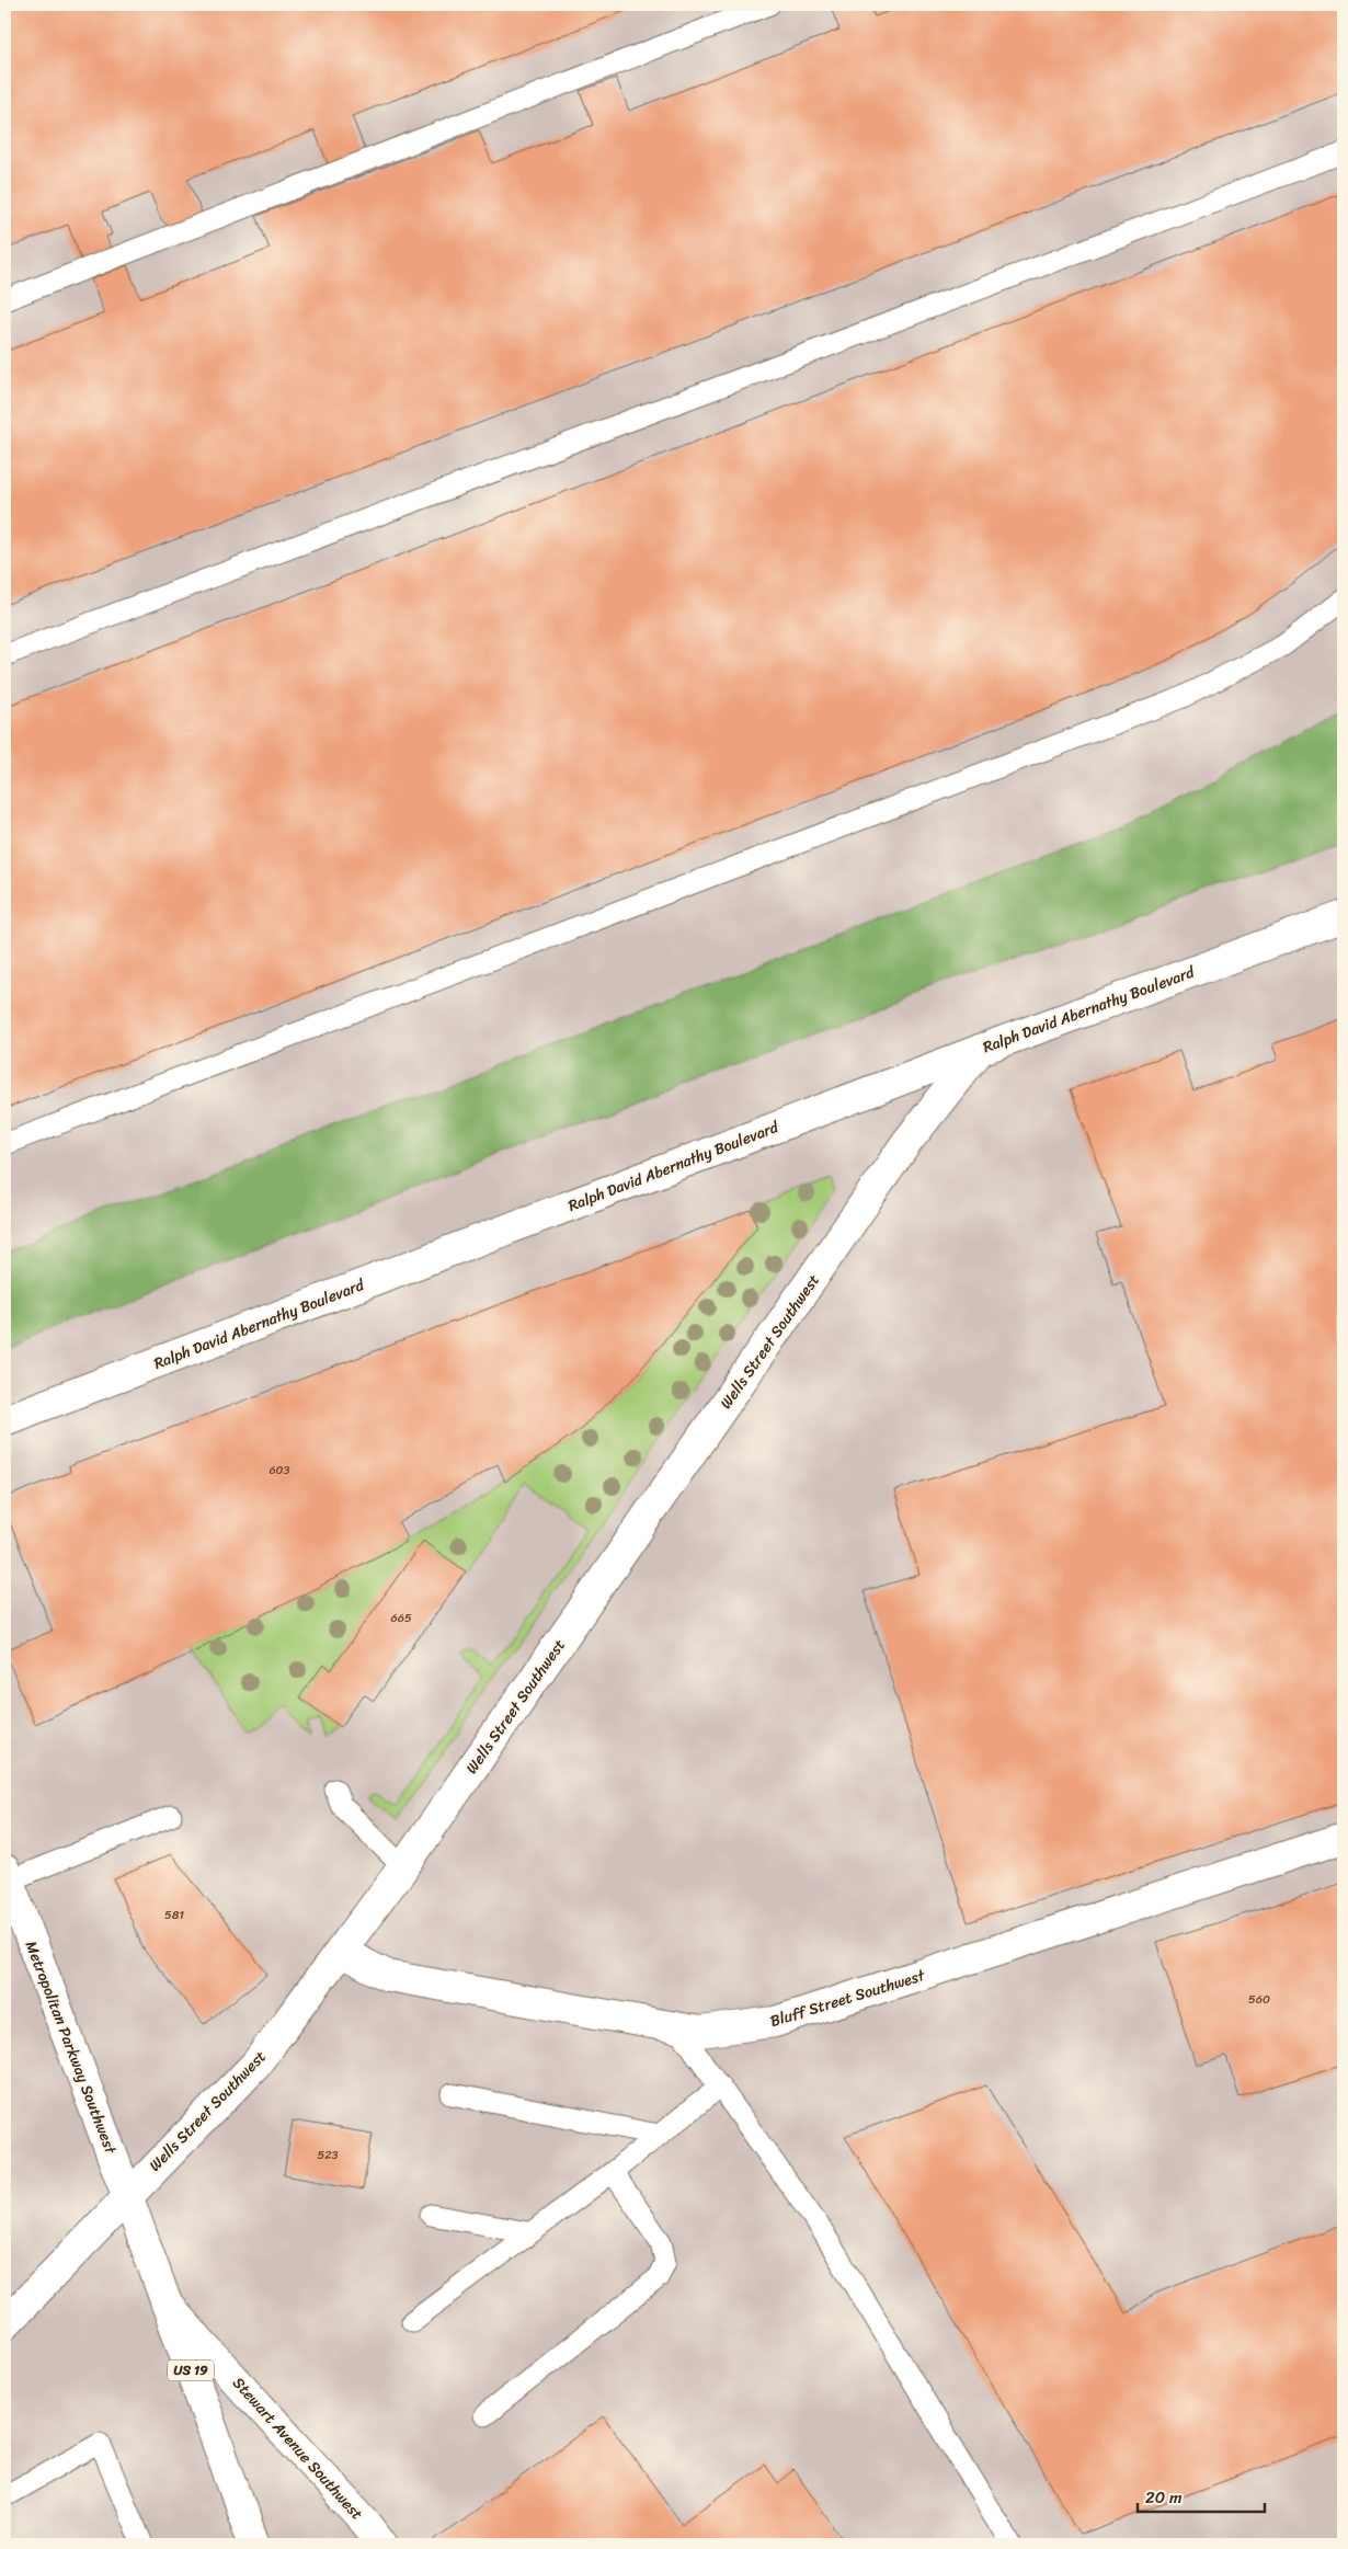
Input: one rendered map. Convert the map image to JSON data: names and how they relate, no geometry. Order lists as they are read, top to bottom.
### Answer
{
  "streets": {
    "street": [
      "Ralph David Abernathy Boulevard",
      "Wells Street Southwest",
      "Bluff Street Southwest",
      "Metropolitan Parkway Southwest",
      "US 19",
      "Stewart Avenue Southwest"
    ]
  },
  "crossings": [
    ["Ralph David Abernathy Boulevard", "Wells Street Southwest"],
    ["Wells Street Southwest", "Bluff Street Southwest"],
    ["Wells Street Southwest", "Metropolitan Parkway Southwest"],
    ["Wells Street Southwest", "US 19"],
    ["Metropolitan Parkway Southwest", "US 19"],
    ["US 19", "Stewart Avenue Southwest"]
  ],
  "house_numbers": [
    "603",
    "665",
    "581",
    "560",
    "523"
  ],
  "scale_bar": "20 m"
}
